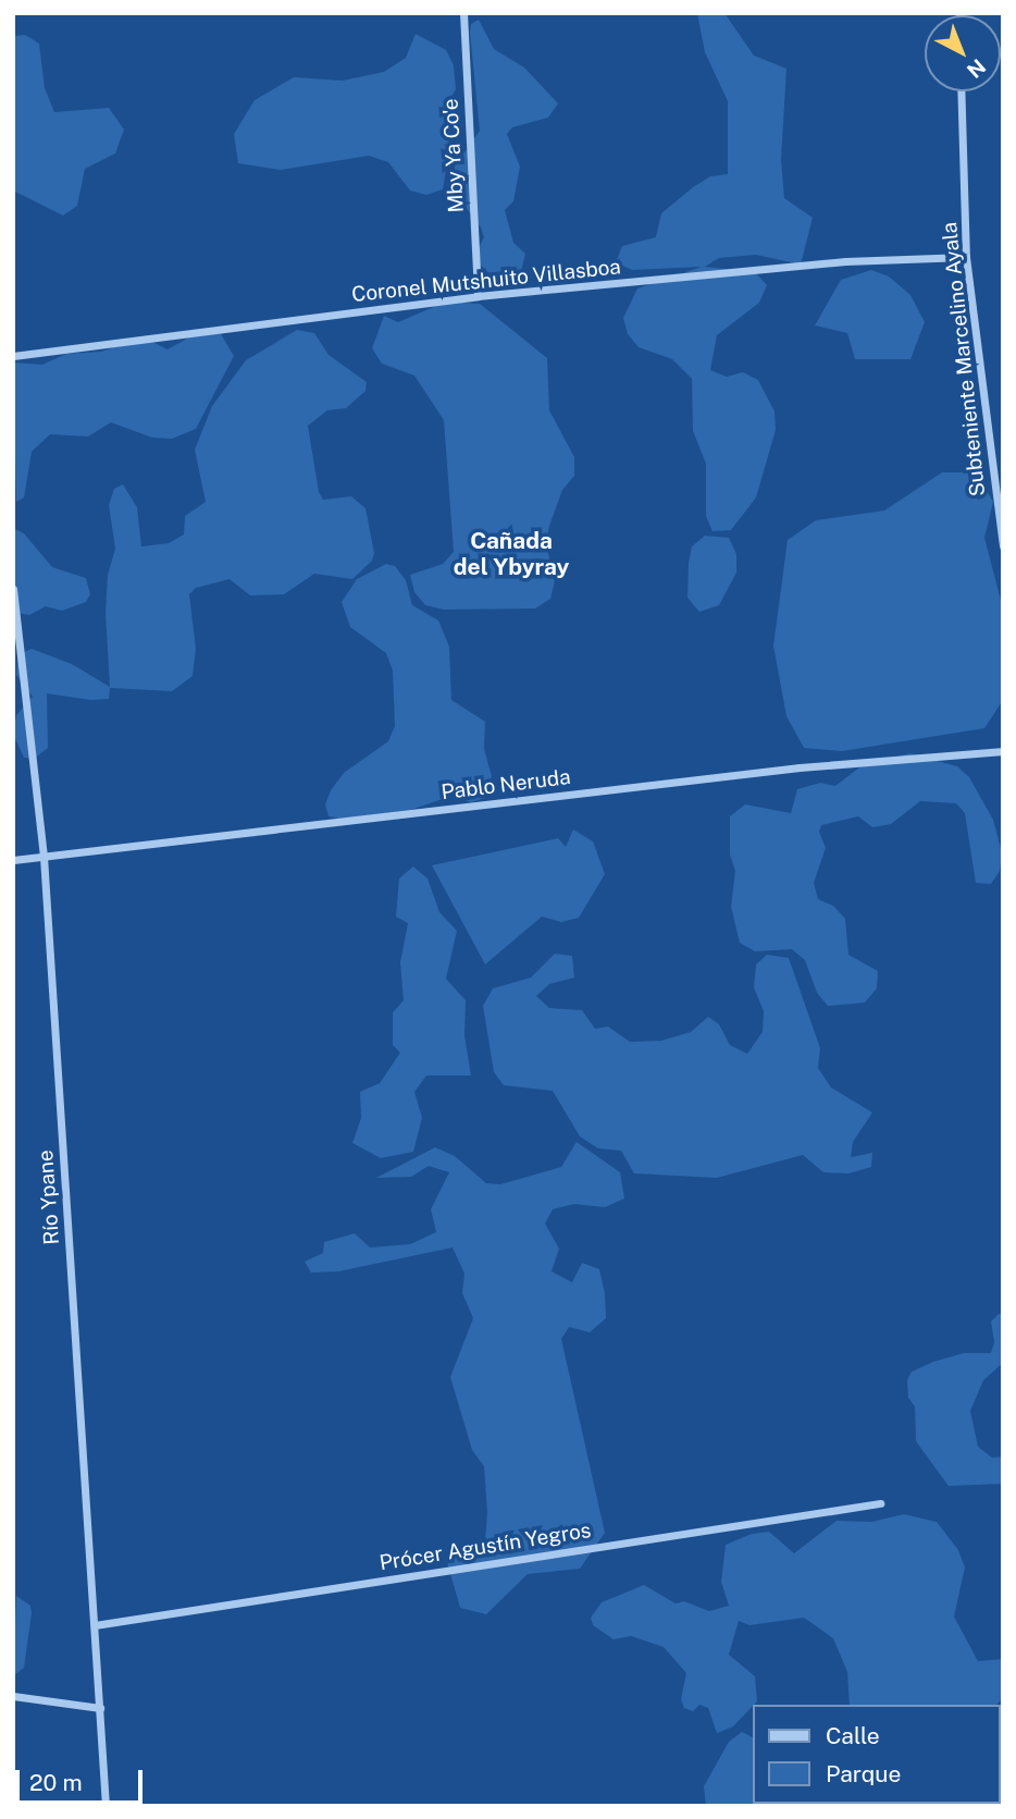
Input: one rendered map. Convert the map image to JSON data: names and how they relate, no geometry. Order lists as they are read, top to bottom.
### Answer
{
  "streets": {
    "street": [
      "Mby Ya Co'e",
      "Coronel Mutshuito Villasboa",
      "Subteniente Marcelino Ayala",
      "Pablo Neruda",
      "Río Ypane",
      "Prócer Agustín Yegros"
    ]
  },
  "crossings": [
    ["Mby Ya Co'e", "Coronel Mutshuito Villasboa"],
    ["Coronel Mutshuito Villasboa", "Subteniente Marcelino Ayala"],
    ["Pablo Neruda", "Río Ypane"],
    ["Río Ypane", "Prócer Agustín Yegros"]
  ],
  "districts": ["Cañada del Ybyray"],
  "legend": ["Calle", "Parque"],
  "scale_bar": "20 m",
  "north": "bottom right"
}
